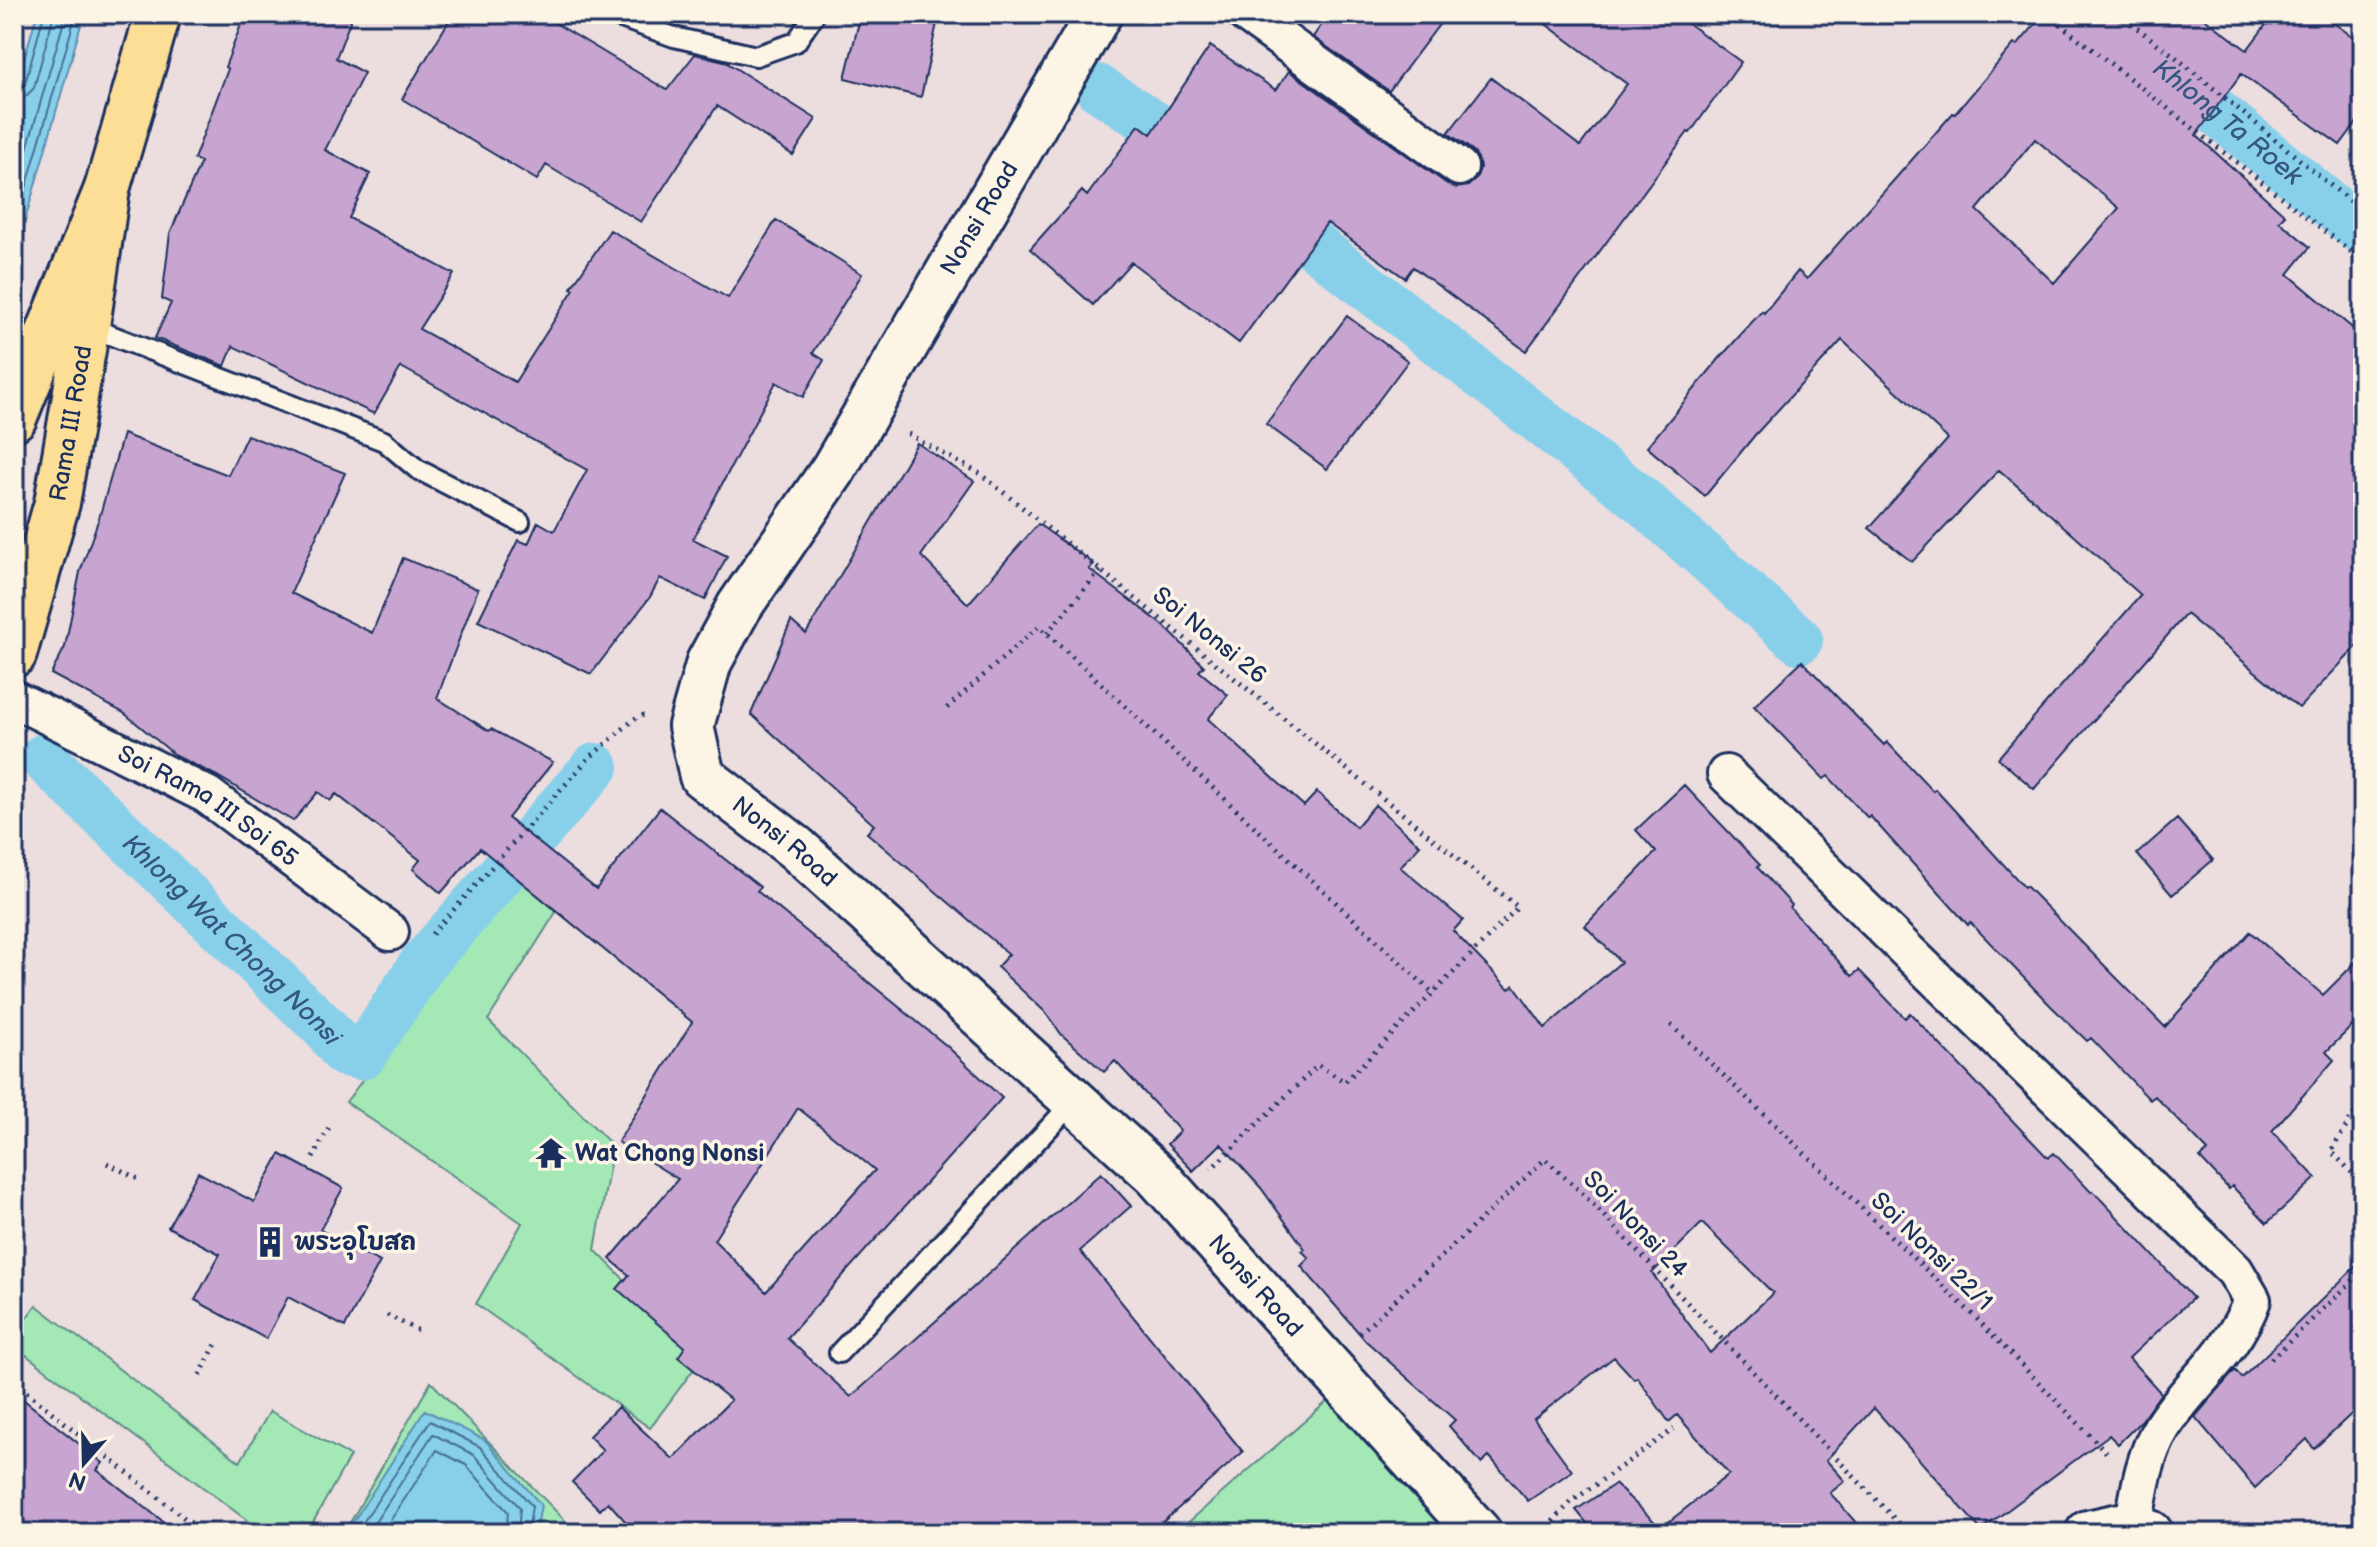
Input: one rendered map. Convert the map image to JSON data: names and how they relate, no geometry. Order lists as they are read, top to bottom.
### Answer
{
  "streets": {
    "main road": ["Rama III Road"],
    "street": ["Nonsi Road", "Soi Rama III Soi 65"],
    "path": ["Soi Nonsi 26", "Soi Nonsi 24", "Soi Nonsi 22/1"]
  },
  "crossings": [
    ["Nonsi Road", "Soi Nonsi 26"],
    ["Nonsi Road", "Soi Nonsi 24"]
  ],
  "water": ["Khlong Ta Roek", "Khlong Wat Chong Nonsi"],
  "places": {
    "temple": ["Wat Chong Nonsi"],
    "building": ["พระอุโบสถ"]
  },
  "north": "bottom"
}
